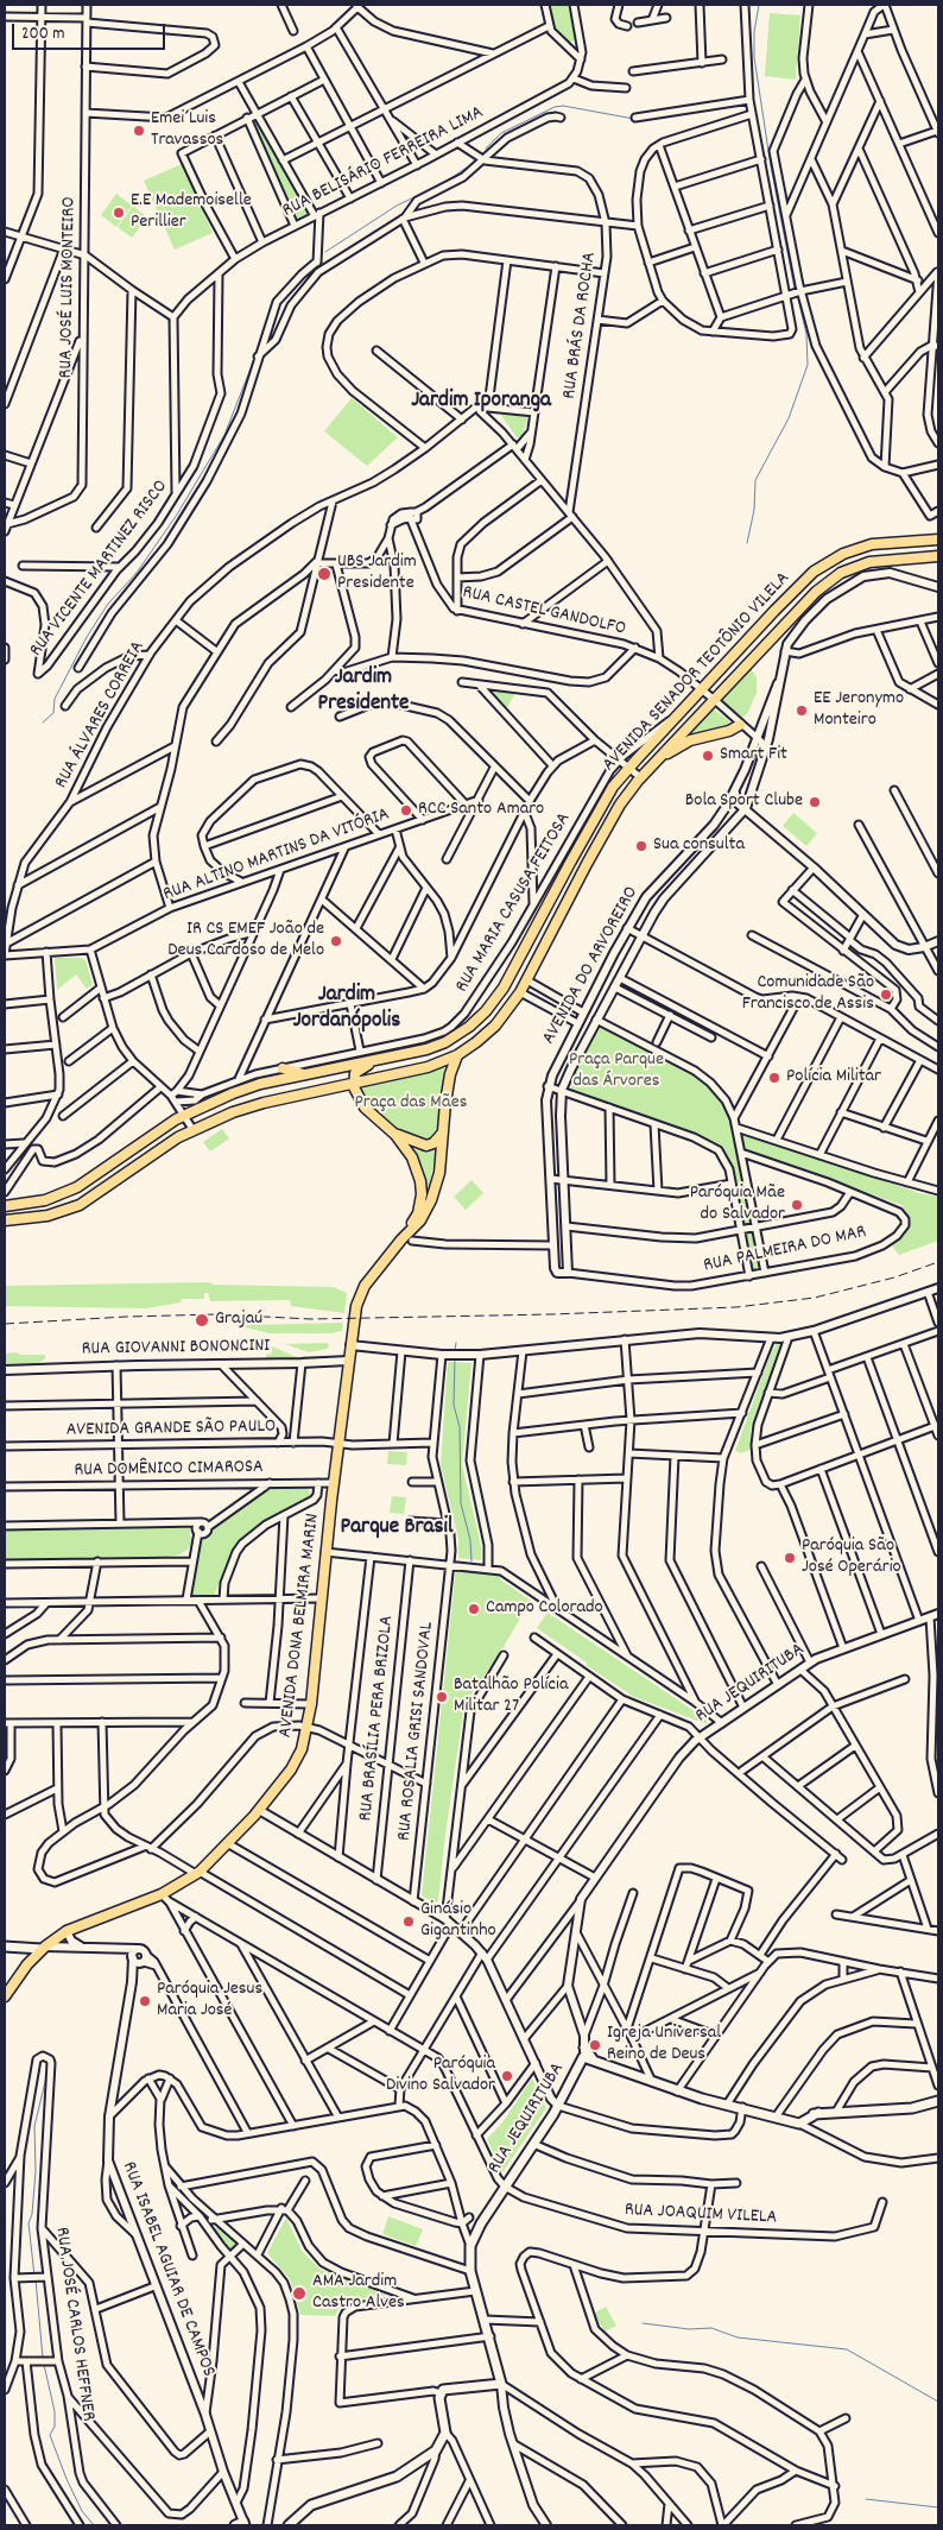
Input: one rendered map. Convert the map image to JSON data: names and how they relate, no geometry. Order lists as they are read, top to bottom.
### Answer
{
  "streets": {
    "main road": ["AVENIDA SENADOR TEOTÔNIO VILELA", "AVENIDA DONA BELMIRA MARIN", "RUA JEQUIRITUBA"],
    "street": [
      "RUA BELISÁRIO FERREIRA LIMA",
      "RUA JOSÉ LUIS MONTEIRO",
      "RUA BRÁS DA ROCHA",
      "RUA VICENTE MARTINEZ RISCO",
      "RUA CASTEL GANDOLFO",
      "RUA ÁLVARES CORREIA",
      "RUA ALTINO MARTINS DA VITÓRIA",
      "RUA MARIA CASUSA FEITOSA",
      "AVENIDA DO ARVOREIRO",
      "RUA PALMEIRA DO MAR",
      "RUA GIOVANNI BONONCINI",
      "AVENIDA GRANDE SÃO PAULO",
      "RUA DOMÊNICO CIMAROSA",
      "RUA BRASÍLIA PERA BRIZOLA",
      "RUA ROSALIA GRISI SANDOVAL",
      "RUA JOAQUIM VILELA",
      "RUA ISABEL AGUIAR DE CAMPOS",
      "RUA JOSÉ CARLOS HEFFNER"
    ]
  },
  "crossings": [
    ["RUA BELISÁRIO FERREIRA LIMA", "RUA BRÁS DA ROCHA"],
    ["RUA BELISÁRIO FERREIRA LIMA", "RUA VICENTE MARTINEZ RISCO"],
    ["RUA CASTEL GANDOLFO", "AVENIDA SENADOR TEOTÔNIO VILELA"],
    ["RUA CASTEL GANDOLFO", "AVENIDA DO ARVOREIRO"],
    ["AVENIDA SENADOR TEOTÔNIO VILELA", "RUA MARIA CASUSA FEITOSA"],
    ["AVENIDA SENADOR TEOTÔNIO VILELA", "AVENIDA DONA BELMIRA MARIN"],
    ["AVENIDA DO ARVOREIRO", "RUA PALMEIRA DO MAR"],
    ["RUA GIOVANNI BONONCINI", "AVENIDA DONA BELMIRA MARIN"],
    ["AVENIDA GRANDE SÃO PAULO", "AVENIDA DONA BELMIRA MARIN"],
    ["AVENIDA GRANDE SÃO PAULO", "RUA ROSALIA GRISI SANDOVAL"],
    ["RUA DOMÊNICO CIMAROSA", "AVENIDA DONA BELMIRA MARIN"],
    ["RUA JEQUIRITUBA", "RUA JOAQUIM VILELA"]
  ],
  "districts": [
    "Jardim Iporanga",
    "Jardim Presidente",
    "Jardim Jordanópolis",
    "Parque Brasil"
  ],
  "parks": ["Praça Parque das Árvores", "Praça das Mães"],
  "places": [
    "Emei Luis Travassos",
    "E.E Mademoiselle Perillier",
    "UBS Jardim Presidente",
    "EE Jeronymo Monteiro",
    "Smart Fit",
    "Bola Sport Clube",
    "RCC Santo Amaro",
    "Sua consulta",
    "IR CS EMEF João de Deus Cardoso de Melo",
    "Comunidade São Francisco de Assis",
    "Polícia Militar",
    "Paróquia Mãe do Salvador",
    "Grajaú",
    "Paróquia São José Operário",
    "Campo Colorado",
    "Batalhão Polícia Militar 27",
    "Ginásio Gigantinho",
    "Paróquia Jesus Maria José",
    "Igreja Universal Reino de Deus",
    "Paróquia Divino Salvador",
    "AMA Jardim Castro Alves"
  ],
  "scale_bar": "200 m"
}
